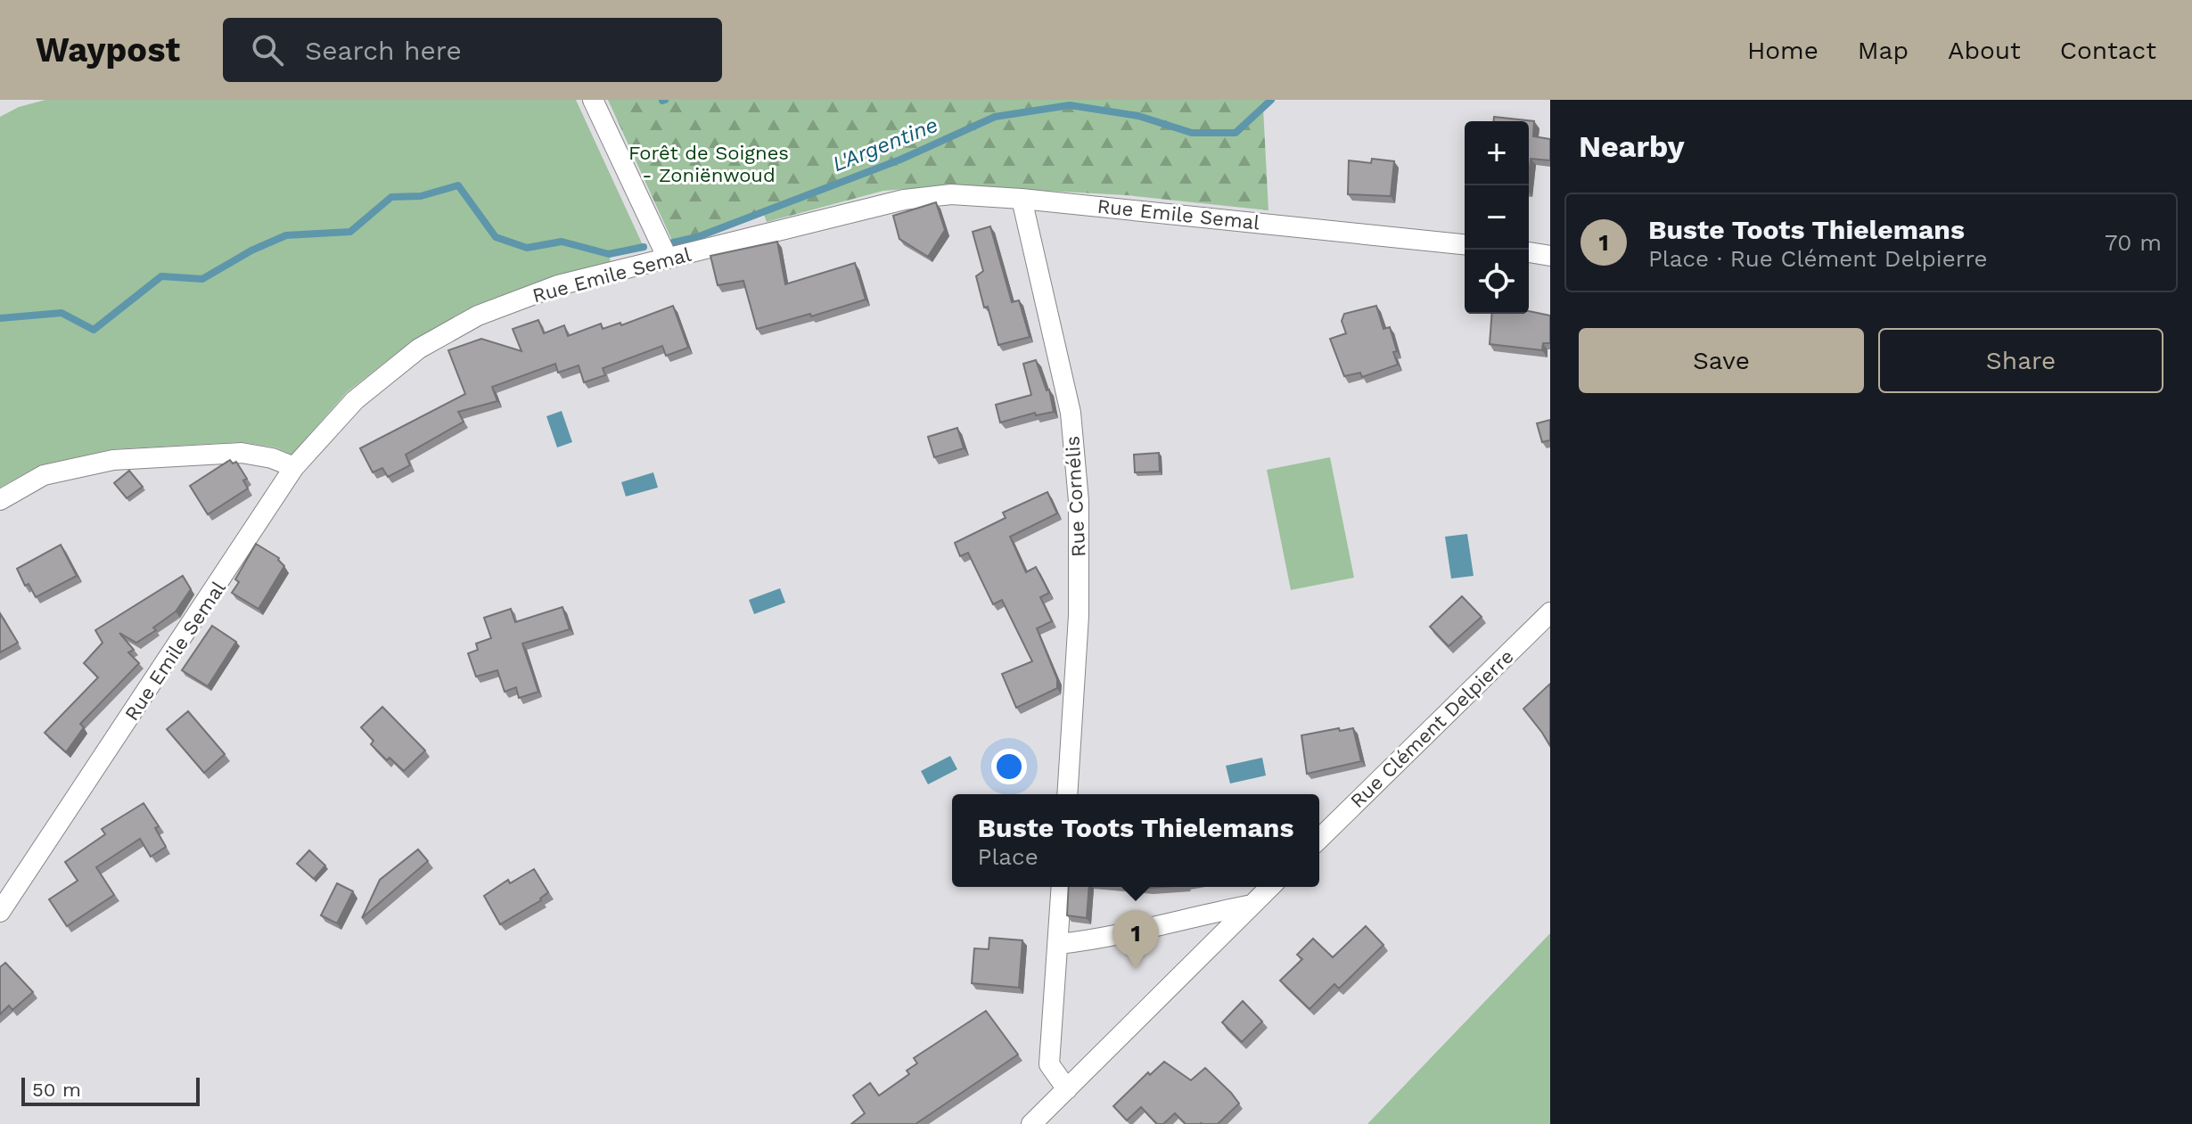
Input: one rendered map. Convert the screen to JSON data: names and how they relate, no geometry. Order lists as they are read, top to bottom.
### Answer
{
  "streets": {
    "street": ["Rue Emile Semal", "Rue Cornélis", "Rue Clément Delpierre"]
  },
  "crossings": [
    ["Rue Emile Semal", "Rue Cornélis"]
  ],
  "water": ["L'Argentine"],
  "parks": ["Forêt de Soignes - Zoniënwoud"],
  "scale_bar": "50 m",
  "page": {
    "header": "Waypost",
    "search": "Search here",
    "nav": [
      "Home",
      "Map",
      "About",
      "Contact"
    ],
    "heading": "Nearby",
    "map_buttons": ["+", "−"],
    "list": [
      {
        "mark": "1",
        "name": "Buste Toots Thielemans",
        "note": "Place · Rue Clément Delpierre",
        "value": "70 m"
      }
    ],
    "buttons": ["Save", "Share"],
    "popup": ["Buste Toots Thielemans", "Place"],
    "pins": "1",
    "scale": "50 m"
  }
}
